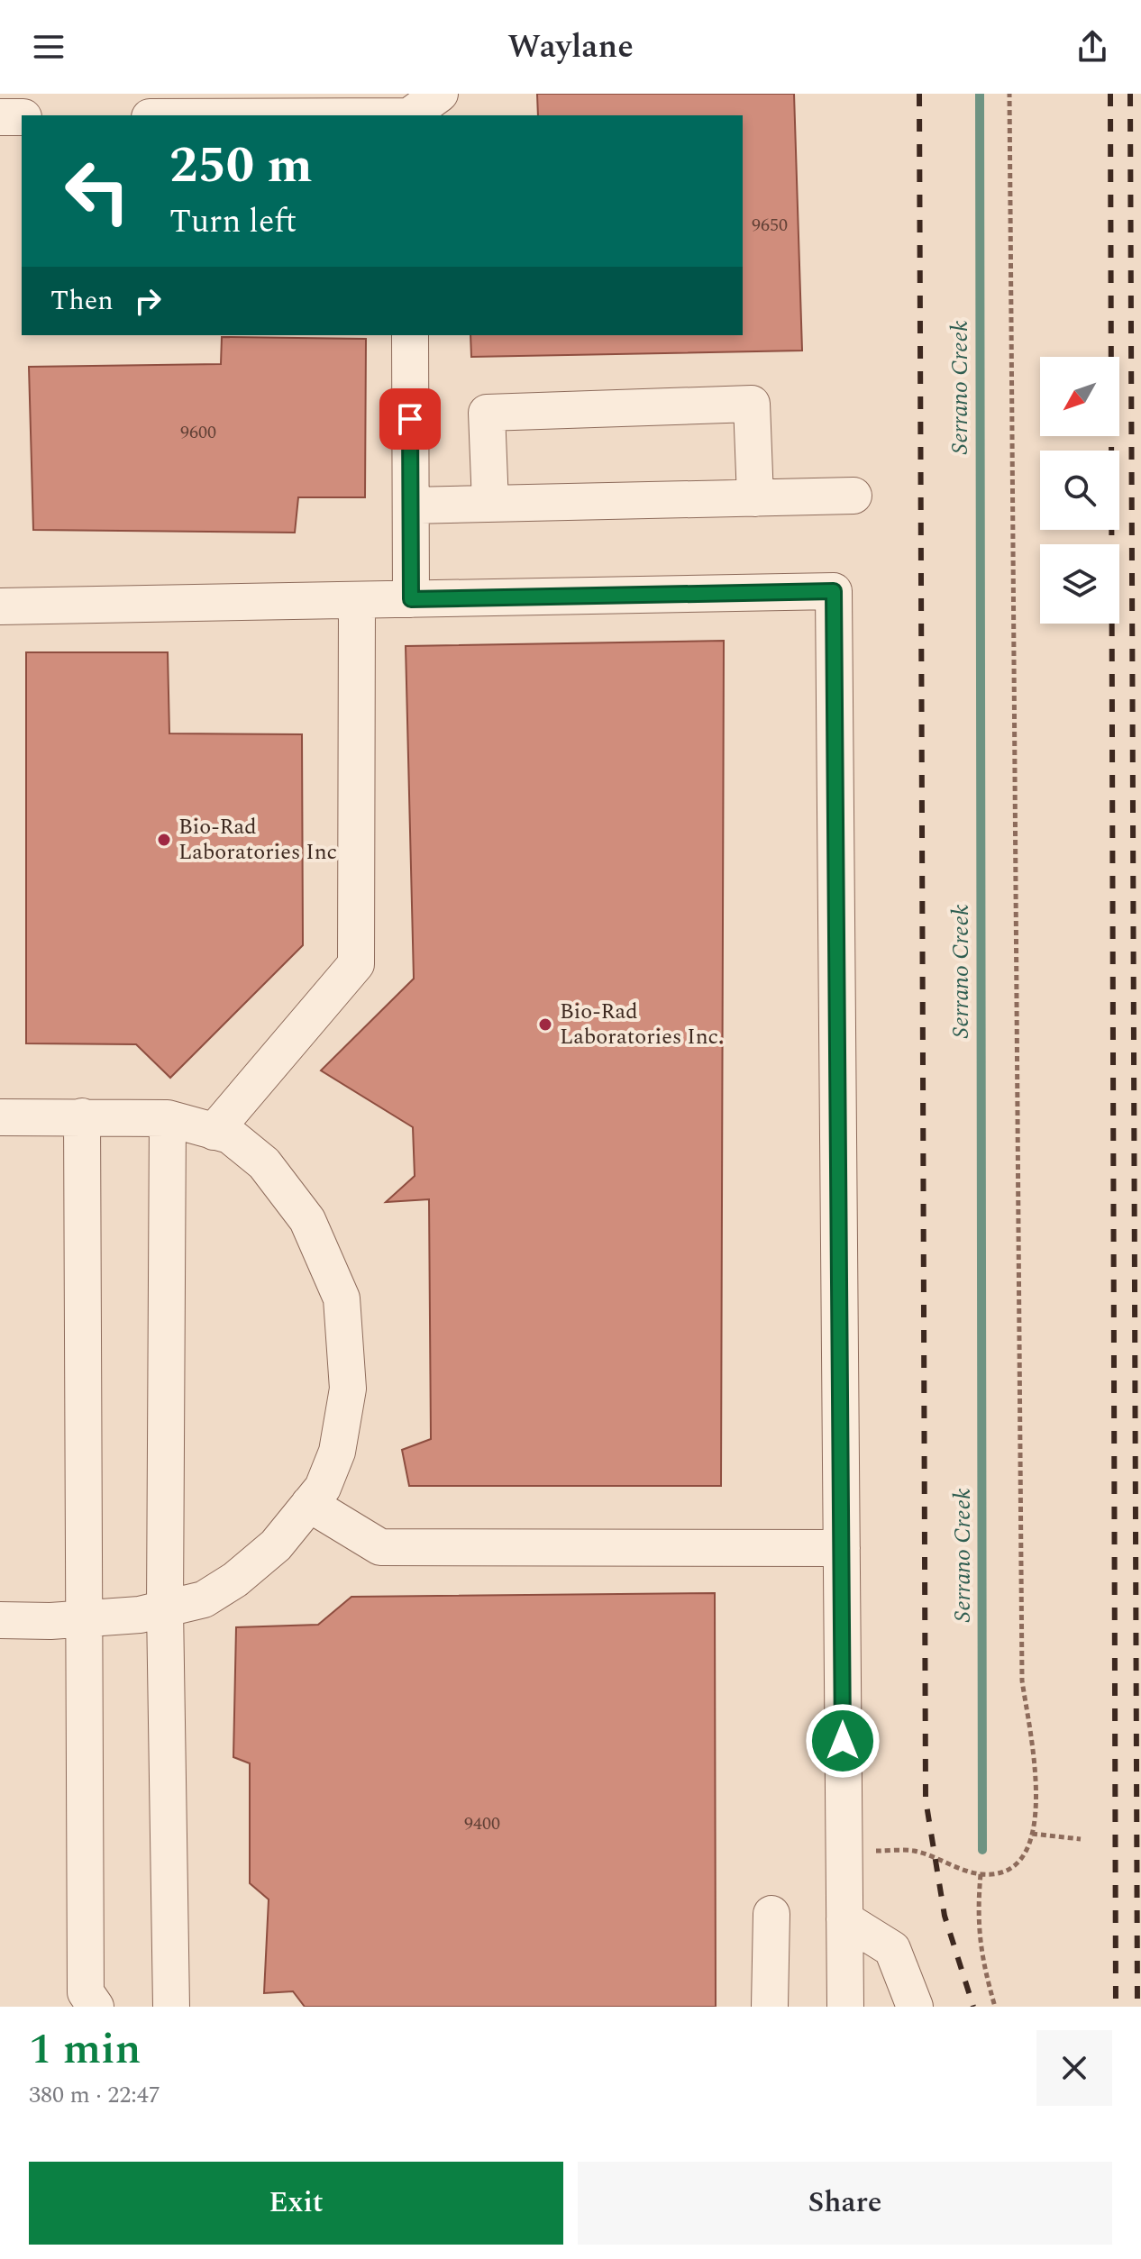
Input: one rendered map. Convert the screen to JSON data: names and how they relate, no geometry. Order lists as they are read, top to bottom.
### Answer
{
  "water": ["Serrano Creek"],
  "places": ["Bio-Rad Laboratories Inc", "Bio-Rad Laboratories Inc."],
  "house_numbers": ["9650", "9600", "9400"],
  "north": "bottom left",
  "page": {
    "header": "Waylane",
    "turn": ["250 m", "Turn left"],
    "then": "Then",
    "heading": ["1 min", "380 m · 22:47"],
    "buttons": ["Exit", "Share"]
  }
}
